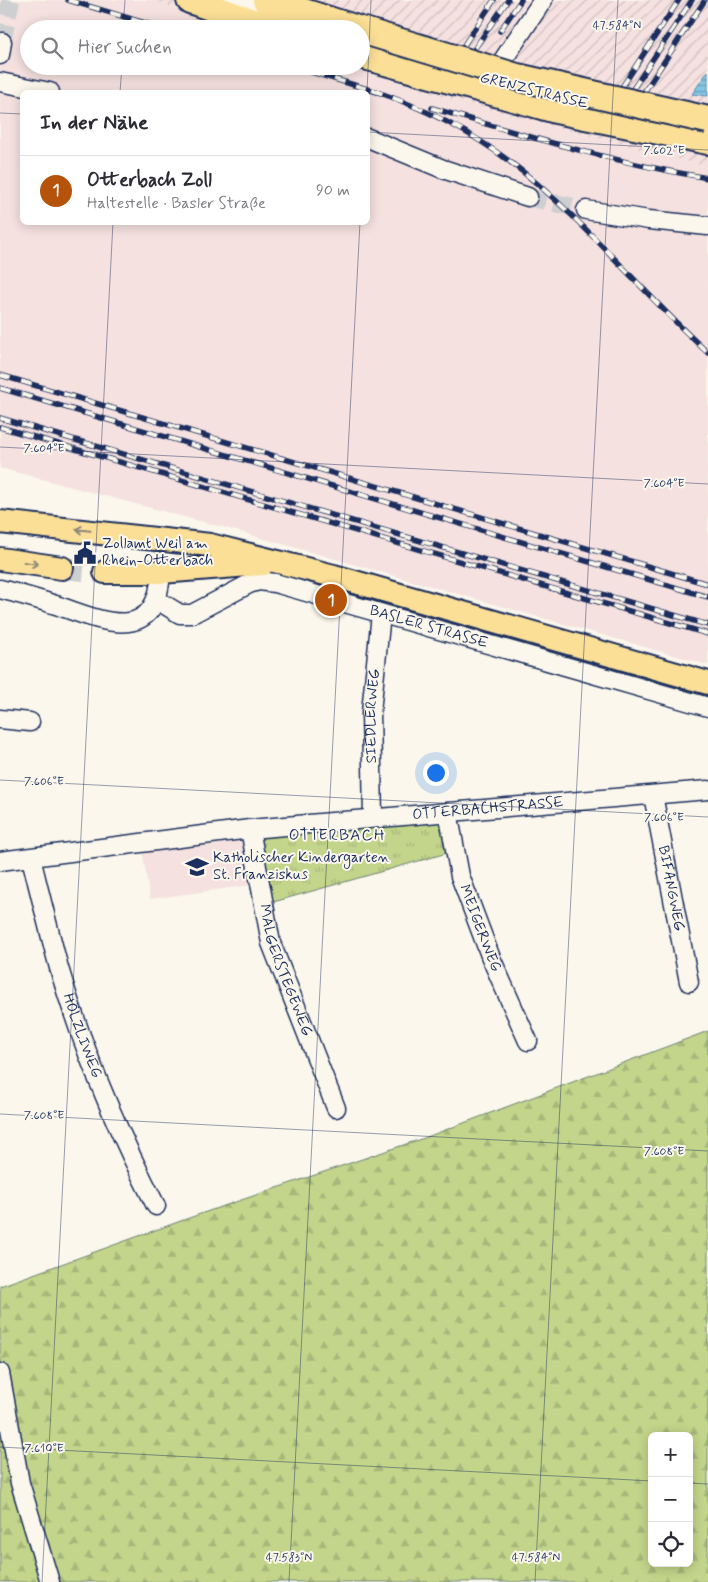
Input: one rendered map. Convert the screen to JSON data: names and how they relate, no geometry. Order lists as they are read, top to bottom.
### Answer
{
  "streets": {
    "street": [
      "GRENZSTRASSE",
      "BASLER STRASSE",
      "SIEDLERWEG",
      "OTTERBACHSTRASSE",
      "BIFANGWEG",
      "MEIGERWEG",
      "MALGERSTEGEWEG",
      "HÖLZLIWEG"
    ]
  },
  "crossings": [
    ["BASLER STRASSE", "SIEDLERWEG"],
    ["SIEDLERWEG", "OTTERBACHSTRASSE"],
    ["OTTERBACHSTRASSE", "BIFANGWEG"],
    ["OTTERBACHSTRASSE", "MEIGERWEG"],
    ["OTTERBACHSTRASSE", "MALGERSTEGEWEG"],
    ["OTTERBACHSTRASSE", "HÖLZLIWEG"]
  ],
  "districts": ["OTTERBACH"],
  "places": {
    "public building": ["Zollamt Weil am Rhein-Otterbach"],
    "school or university": ["Katholischer Kindergarten St. Franziskus"]
  },
  "page": {
    "search": "Hier suchen",
    "heading": "In der Nähe",
    "list": [
      {
        "mark": "1",
        "name": "Otterbach Zoll",
        "note": "Haltestelle · Basler Straße",
        "value": "90 m"
      }
    ],
    "pins": "1",
    "map_buttons": ["+", "−"]
  },
  "coordinates": [
    "47.584°N",
    "7.602°E",
    "7.604°E",
    "7.606°E",
    "7.608°E",
    "7.610°E",
    "47.583°N"
  ]
}
